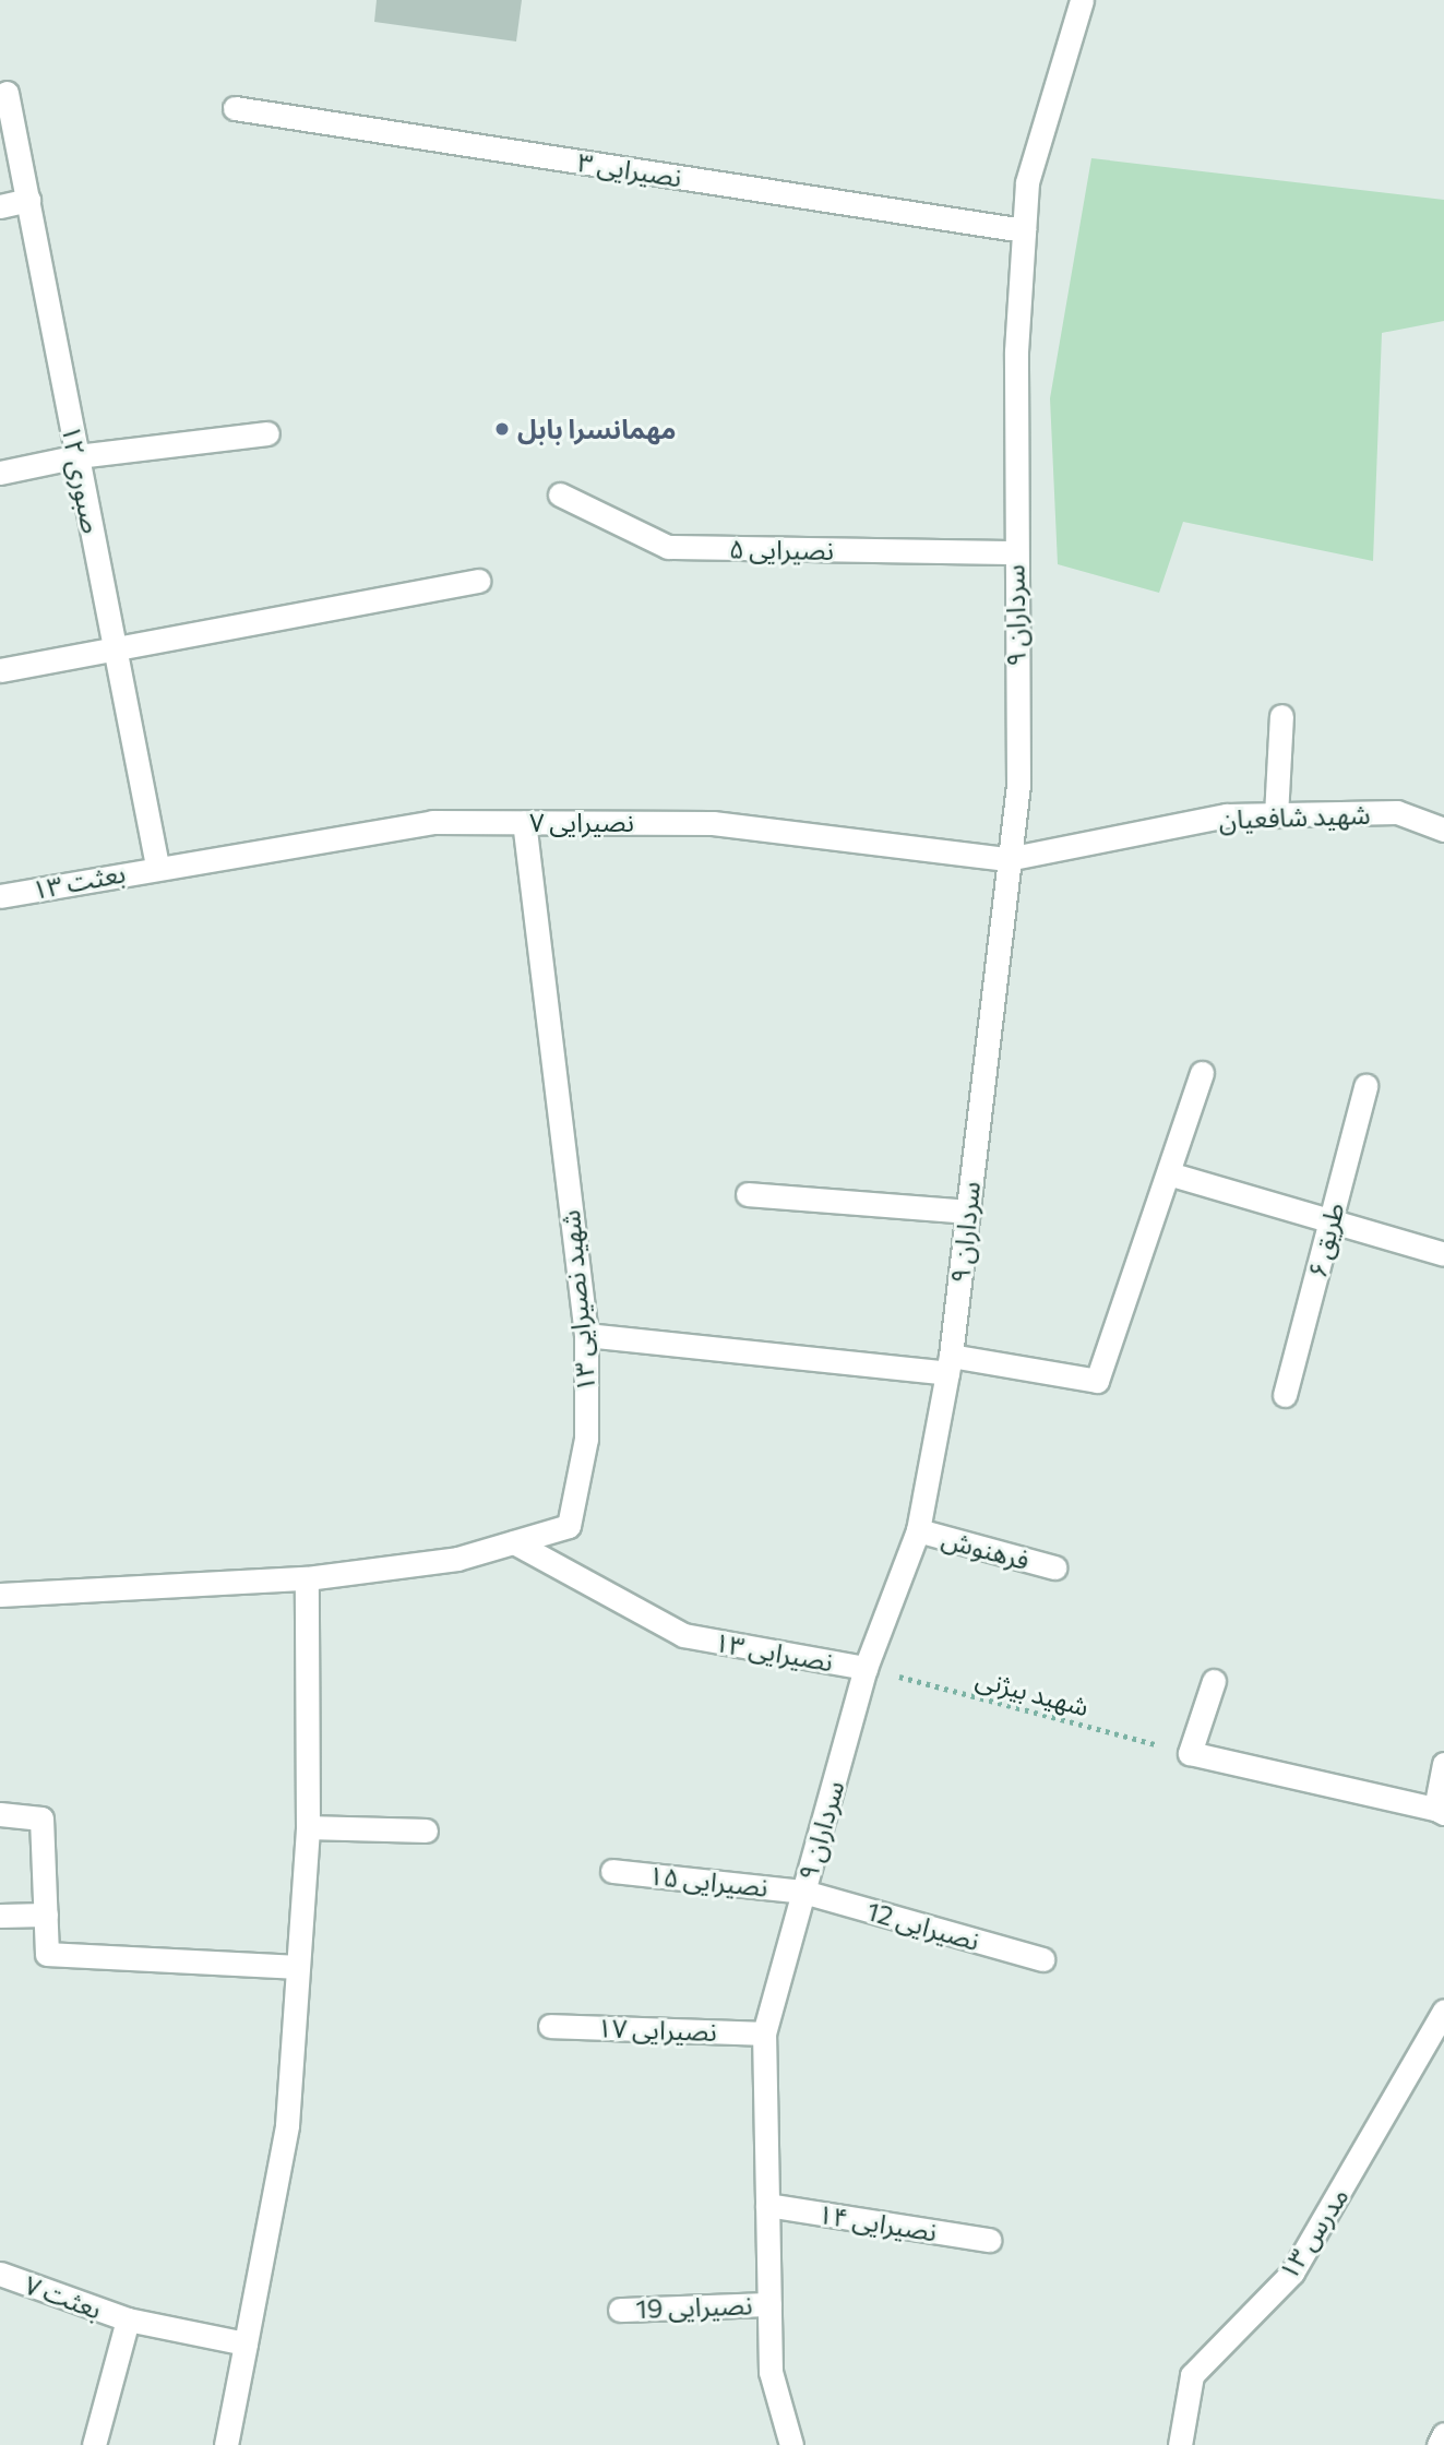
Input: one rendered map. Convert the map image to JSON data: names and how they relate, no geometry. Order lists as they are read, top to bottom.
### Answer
{
  "streets": {
    "street": [
      "نصیرایی ۳",
      "صبوری ۱۲",
      "نصیرایی ۵",
      "سرداران ۹",
      "شهید شافعیان",
      "نصیرایی ۷",
      "بعثت ۱۳",
      "طریق ۶",
      "شهید نصیرایی ۱۳",
      "فرهنوش",
      "نصیرایی ۱۳",
      "نصیرایی ۱۵",
      "نصیرایی 12",
      "نصیرایی ۱۷",
      "نصیرایی ۱۴",
      "مدرس ۱۳",
      "بعثت ۷",
      "نصیرایی 19"
    ],
    "path": ["شهید بیژنی"]
  },
  "crossings": [
    ["نصیرایی ۳", "سرداران ۹"],
    ["صبوری ۱۲", "نصیرایی ۷"],
    ["صبوری ۱۲", "بعثت ۱۳"],
    ["نصیرایی ۵", "سرداران ۹"],
    ["سرداران ۹", "شهید شافعیان"],
    ["سرداران ۹", "نصیرایی ۷"],
    ["سرداران ۹", "فرهنوش"],
    ["سرداران ۹", "نصیرایی ۱۳"],
    ["سرداران ۹", "شهید بیژنی"],
    ["سرداران ۹", "نصیرایی ۱۵"],
    ["سرداران ۹", "نصیرایی 12"],
    ["سرداران ۹", "نصیرایی ۱۷"],
    ["سرداران ۹", "نصیرایی ۱۴"],
    ["سرداران ۹", "نصیرایی 19"],
    ["شهید شافعیان", "نصیرایی ۷"],
    ["نصیرایی ۷", "بعثت ۱۳"],
    ["نصیرایی ۷", "شهید نصیرایی ۱۳"],
    ["شهید نصیرایی ۱۳", "نصیرایی ۱۳"],
    ["نصیرایی ۱۳", "شهید بیژنی"],
    ["نصیرایی ۱۵", "نصیرایی 12"]
  ],
  "places": ["مهمانسرا بابل"]
}
